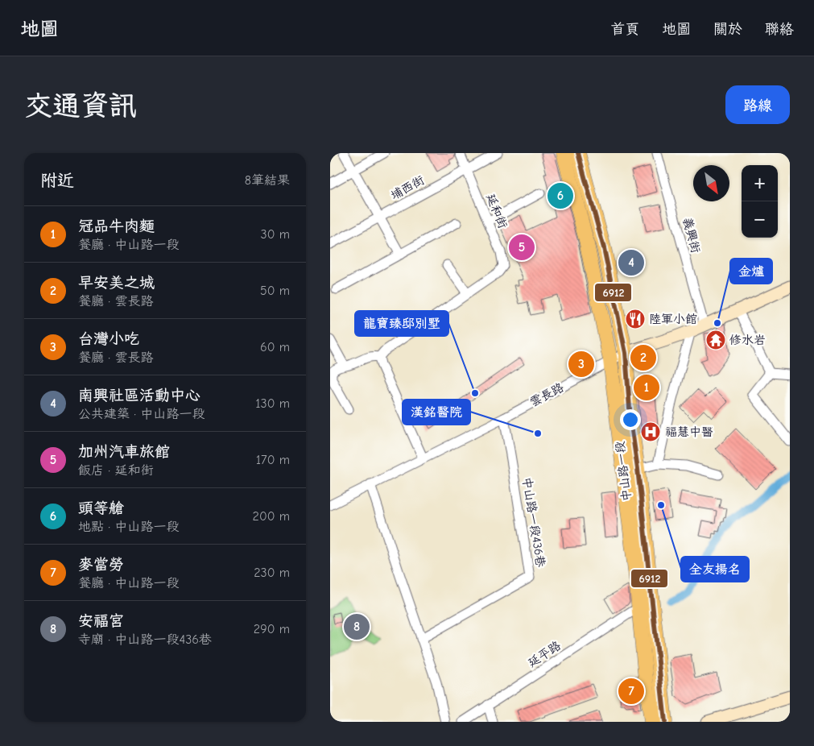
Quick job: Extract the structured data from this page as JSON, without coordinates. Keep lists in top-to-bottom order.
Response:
{
  "streets": {
    "main road": ["中山路一段"],
    "street": [
      "埔西街",
      "延和街",
      "義興街",
      "雲長路",
      "中山路一段436巷",
      "延平路"
    ]
  },
  "crossings": [
    ["埔西街", "延和街"],
    ["義興街", "雲長路"],
    ["雲長路", "中山路一段"],
    ["雲長路", "中山路一段436巷"],
    ["中山路一段", "延平路"]
  ],
  "places": {
    "restaurant": ["陸軍小館"],
    "other": [
      "金爐",
      "龍寶臻邸別墅",
      "漢銘醫院",
      "全友揚名"
    ],
    "temple": ["修水岩"],
    "hospital": ["福慧中醫"]
  },
  "lines": ["transit line 6912"],
  "north": "bottom right",
  "page": {
    "header": "地圖",
    "nav": [
      "首頁",
      "地圖",
      "關於",
      "聯絡"
    ],
    "buttons": "路線",
    "title": "交通資訊",
    "heading": ["附近", "8筆結果"],
    "map_buttons": ["+", "−"],
    "pins": [
      "6",
      "5",
      "4",
      "2",
      "3",
      "1",
      "8",
      "7"
    ],
    "list": [
      {
        "mark": "1",
        "name": "冠品牛肉麵",
        "note": "餐廳 · 中山路一段",
        "value": "30 m"
      },
      {
        "mark": "2",
        "name": "早安美之城",
        "note": "餐廳 · 雲長路",
        "value": "50 m"
      },
      {
        "mark": "3",
        "name": "台灣小吃",
        "note": "餐廳 · 雲長路",
        "value": "60 m"
      },
      {
        "mark": "4",
        "name": "南興社區活動中心",
        "note": "公共建築 · 中山路一段",
        "value": "130 m"
      },
      {
        "mark": "5",
        "name": "加州汽車旅館",
        "note": "飯店 · 延和街",
        "value": "170 m"
      },
      {
        "mark": "6",
        "name": "頭等艙",
        "note": "地點 · 中山路一段",
        "value": "200 m"
      },
      {
        "mark": "7",
        "name": "麥當勞",
        "note": "餐廳 · 中山路一段",
        "value": "230 m"
      },
      {
        "mark": "8",
        "name": "安福宮",
        "note": "寺廟 · 中山路一段436巷",
        "value": "290 m"
      }
    ]
  }
}
